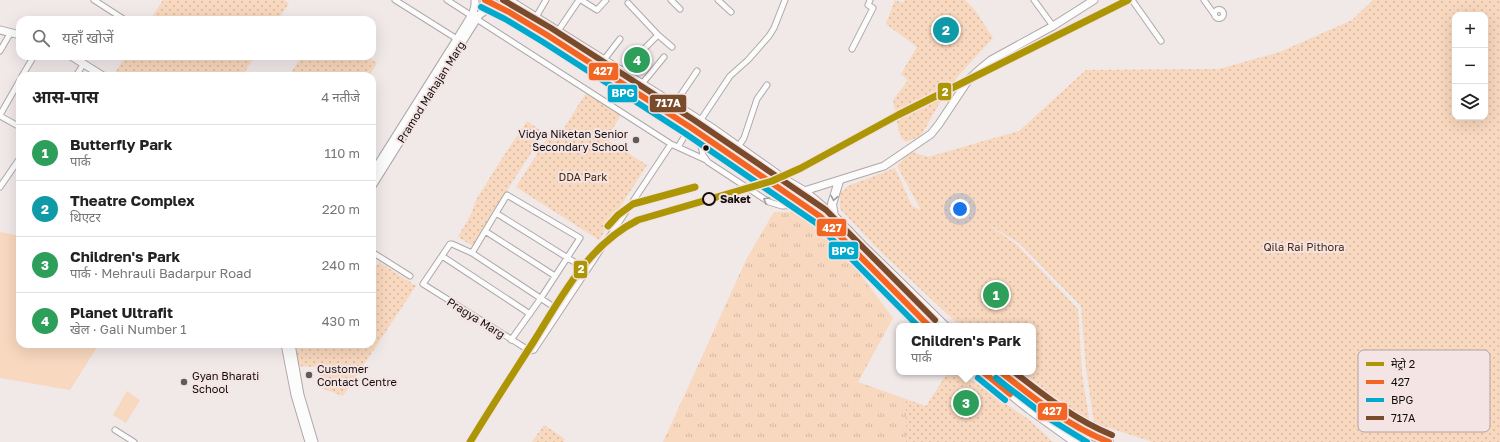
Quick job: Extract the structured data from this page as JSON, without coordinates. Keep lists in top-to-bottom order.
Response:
{
  "streets": {
    "street": ["Pramod Mahajan Marg", "Pragya Marg"]
  },
  "parks": ["DDA Park", "Qila Rai Pithora"],
  "places": [
    "Vidya Niketan Senior Secondary School",
    "Saket",
    "Customer Contact Centre",
    "Gyan Bharati School"
  ],
  "lines": [
    "metro line 2",
    "transit line 427",
    "transit line 717A",
    "transit line BPG"
  ],
  "legend": [
    "मेट्रो 2",
    "427",
    "BPG",
    "717A"
  ],
  "page": {
    "map_buttons": ["+", "−"],
    "pins": [
      "2",
      "4",
      "1",
      "3"
    ],
    "search": "यहाँ खोजें",
    "heading": ["आस-पास", "4 नतीजे"],
    "list": [
      {
        "mark": "1",
        "name": "Butterfly Park",
        "note": "पार्क",
        "value": "110 m"
      },
      {
        "mark": "2",
        "name": "Theatre Complex",
        "note": "थिएटर",
        "value": "220 m"
      },
      {
        "mark": "3",
        "name": "Children's Park",
        "note": "पार्क · Mehrauli Badarpur Road",
        "value": "240 m"
      },
      {
        "mark": "4",
        "name": "Planet Ultrafit",
        "note": "खेल · Gali Number 1",
        "value": "430 m"
      }
    ],
    "popup": ["Children's Park", "पार्क"]
  }
}
